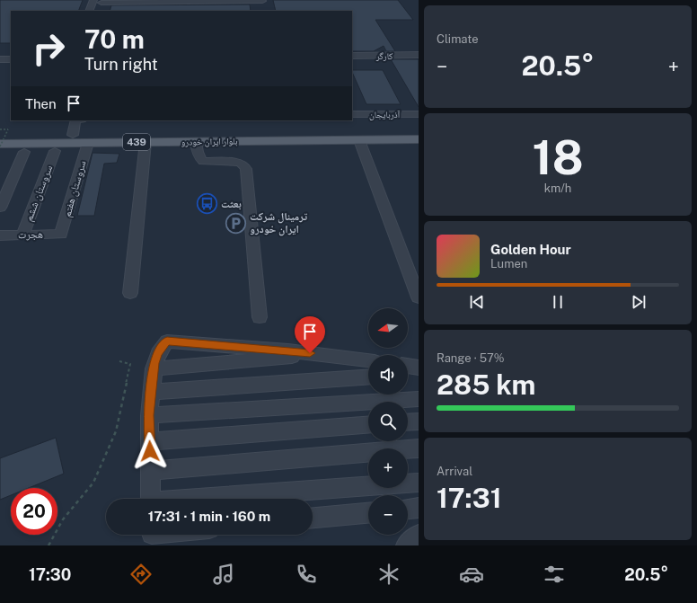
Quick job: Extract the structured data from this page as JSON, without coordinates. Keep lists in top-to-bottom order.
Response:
{
  "streets": {
    "main road": ["بلوار ایران خودرو", "439"],
    "street": [
      "کارگر",
      "آذربایجان",
      "سروستان هفتم",
      "سروستان ششم",
      "هجرت"
    ]
  },
  "crossings": [
    ["بلوار ایران خودرو", "سروستان هفتم"],
    ["سروستان هفتم", "هجرت"],
    ["سروستان ششم", "هجرت"]
  ],
  "places": {
    "bus stop": ["بعثت"],
    "parking": ["ترمینال شرکت ایران خودرو"]
  },
  "north": "left",
  "page": {
    "tile": [
      "Climate",
      ["18", "km/h"],
      ["Range · 57%", "285 km"],
      ["Arrival", "17:31"]
    ],
    "turn": ["70 m", "Turn right"],
    "heat": ["−", "20.5°", "+"],
    "then": "Then",
    "song": ["Golden Hour", "Lumen"],
    "map_buttons": ["+", "−"],
    "limit": "20",
    "trip": "17:31 · 1 min · 160 m",
    "tabs": ["17:30", "20.5°"]
  }
}
